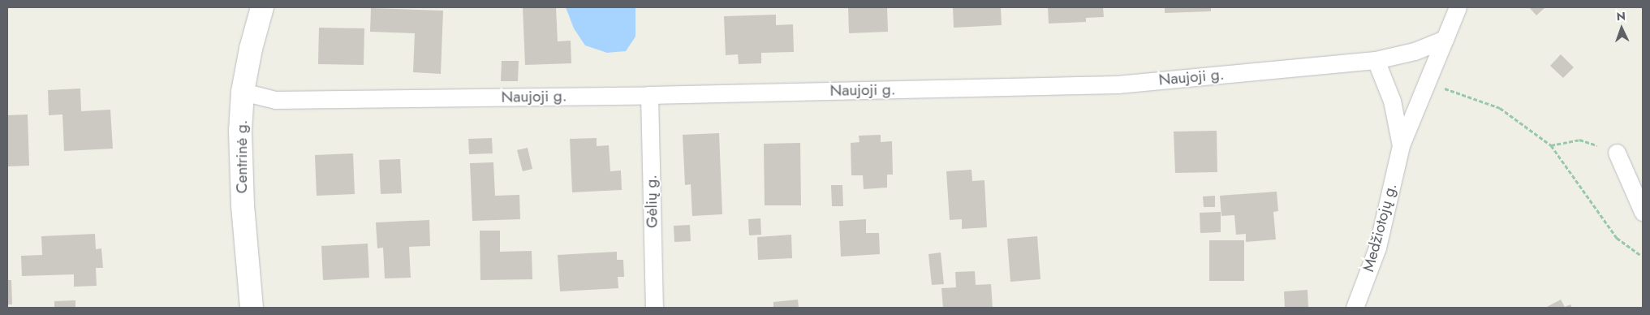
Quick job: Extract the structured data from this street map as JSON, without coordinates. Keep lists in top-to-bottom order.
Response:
{
  "streets": {
    "main road": ["Centrinė g."],
    "street": ["Naujoji g.", "Gėlių g.", "Medžiotojų g."]
  },
  "crossings": [
    ["Naujoji g.", "Centrinė g."],
    ["Naujoji g.", "Gėlių g."],
    ["Naujoji g.", "Medžiotojų g."]
  ],
  "north": "top"
}
